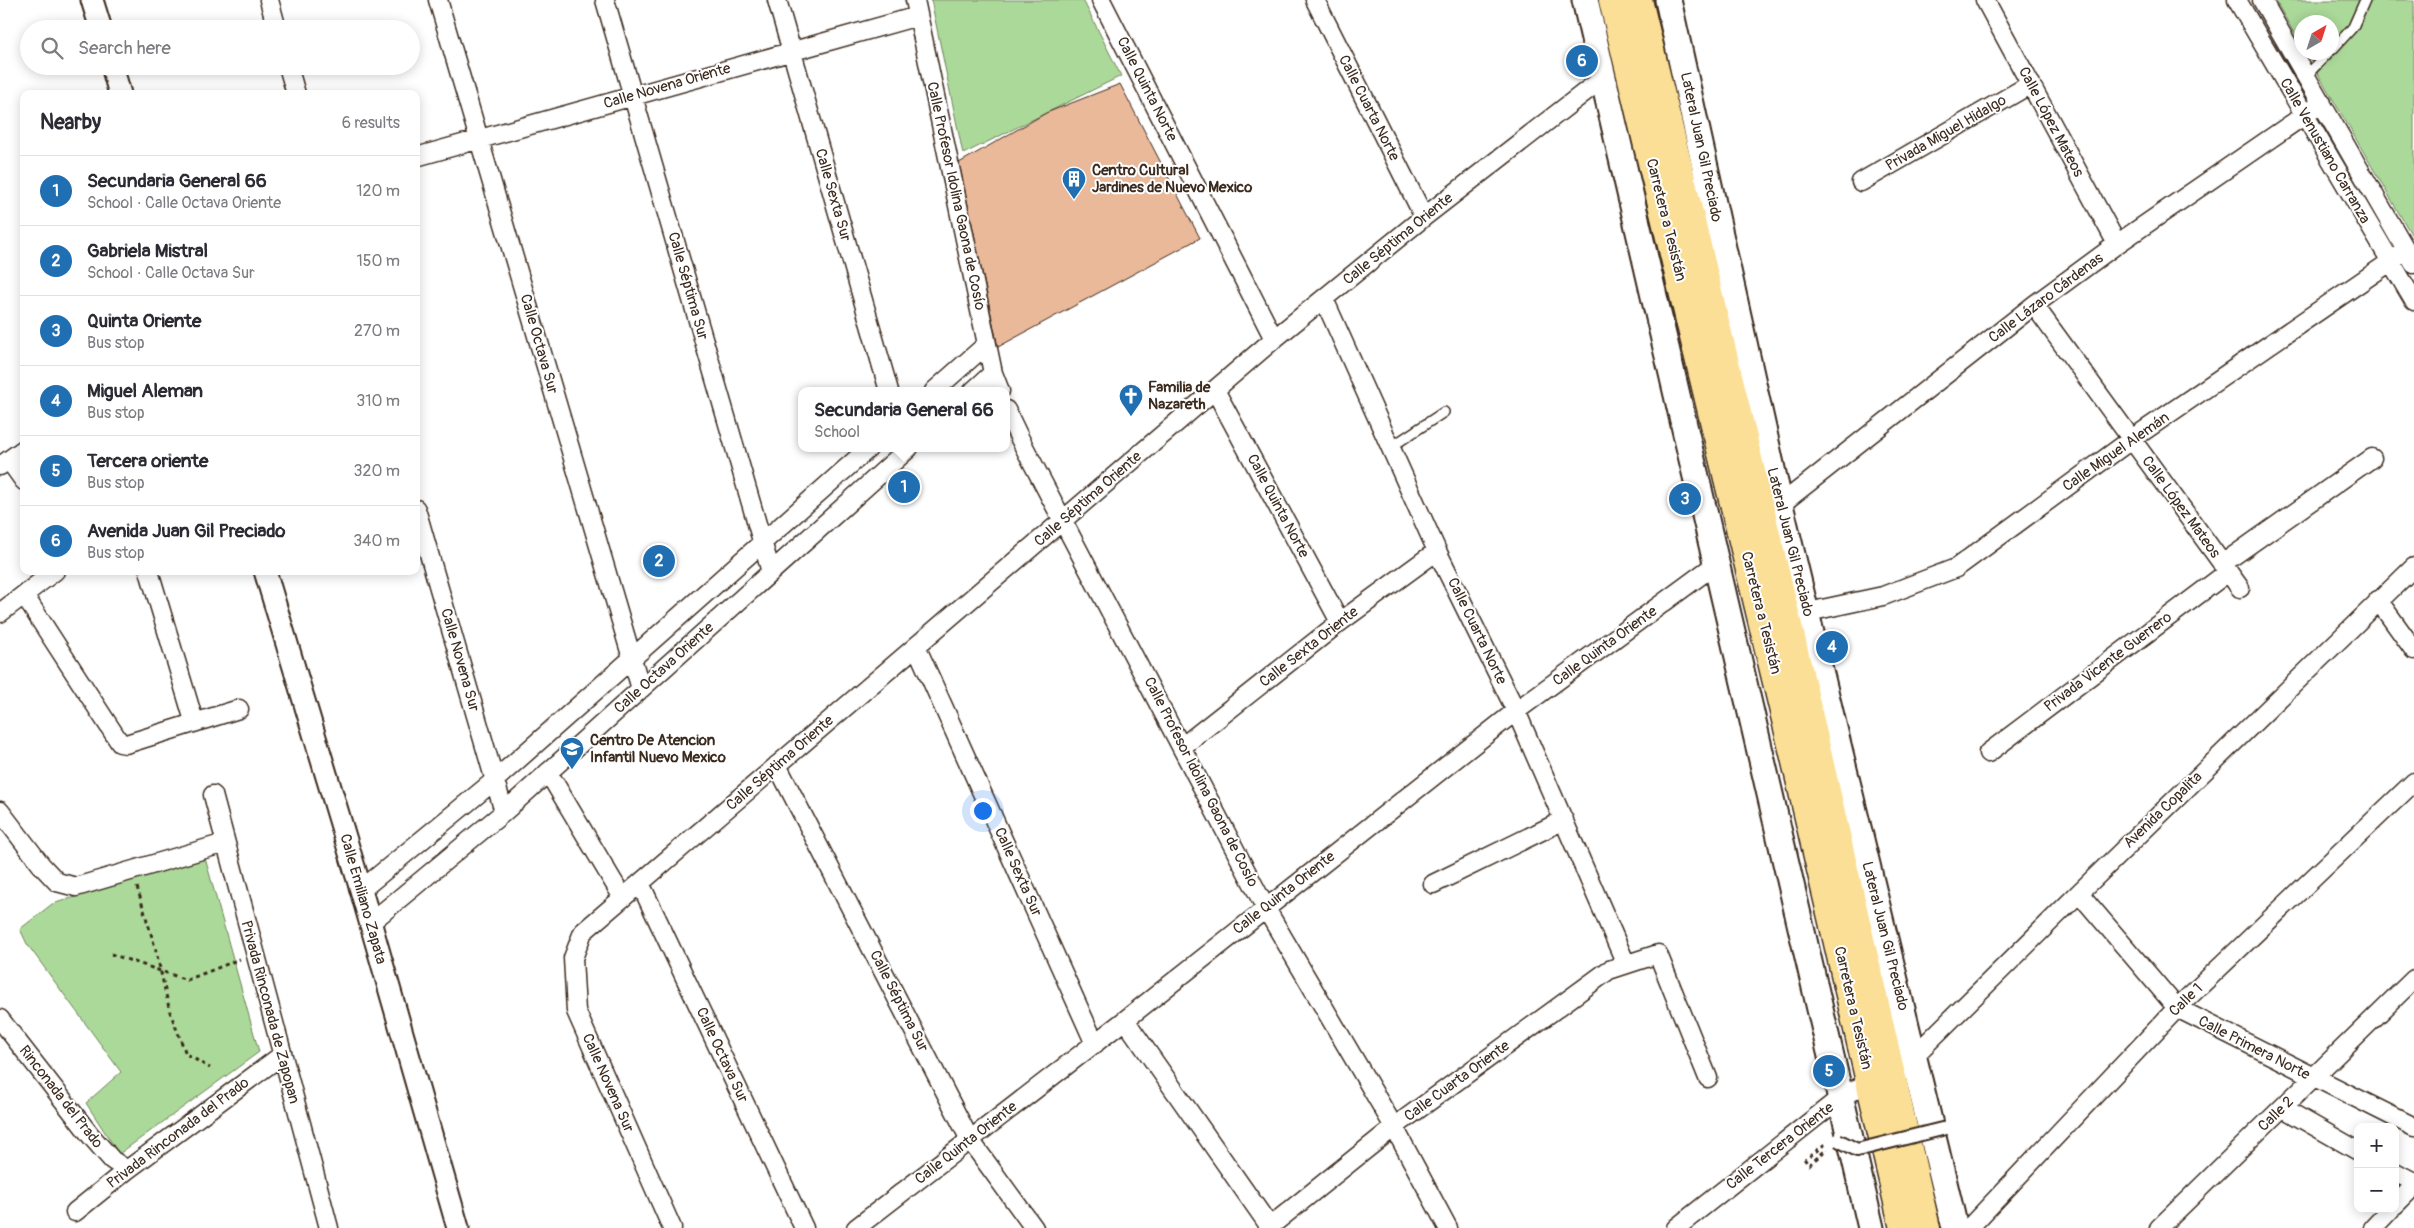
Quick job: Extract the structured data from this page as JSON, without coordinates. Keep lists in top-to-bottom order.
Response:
{
  "streets": {
    "main road": ["Lateral Juan Gil Preciado", "Carretera a Tesistán"],
    "street": [
      "Calle Novena Oriente",
      "Calle Quinta Norte",
      "Calle Cuarta Norte",
      "Calle López Mateos",
      "Privada Miguel Hidalgo",
      "Calle Venustiano Carranza",
      "Calle Sexta Sur",
      "Calle Profesor Idolina Gaona de Cosío",
      "Calle Séptima Oriente",
      "Calle Séptima Sur",
      "Calle Lázaro Cárdenas",
      "Calle Octava Sur",
      "Calle Miguel Alemán",
      "Calle Quinta Oriente",
      "Calle Sexta Oriente",
      "Calle Novena Sur",
      "Privada Vicente Guerrero",
      "Calle Octava Oriente",
      "Avenida Copalita",
      "Calle Emiliano Zapata",
      "Calle 1",
      "Privada Rinconada de Zapopan",
      "Calle Primera Norte",
      "Calle Cuarta Oriente",
      "Rinconada del Prado",
      "Calle 2",
      "Privada Rinconada del Prado",
      "Calle Tercera Oriente"
    ]
  },
  "crossings": [
    ["Calle Novena Oriente", "Calle Sexta Sur"],
    ["Calle Novena Oriente", "Calle Profesor Idolina Gaona de Cosío"],
    ["Calle Novena Oriente", "Calle Séptima Sur"],
    ["Calle Novena Oriente", "Calle Octava Sur"],
    ["Calle Quinta Norte", "Calle Séptima Oriente"],
    ["Calle Quinta Norte", "Calle Sexta Oriente"],
    ["Calle Cuarta Norte", "Calle Séptima Oriente"],
    ["Calle Cuarta Norte", "Calle Quinta Oriente"],
    ["Calle Cuarta Norte", "Calle Sexta Oriente"],
    ["Calle Cuarta Norte", "Calle Cuarta Oriente"],
    ["Calle López Mateos", "Privada Miguel Hidalgo"],
    ["Calle López Mateos", "Calle Lázaro Cárdenas"],
    ["Calle López Mateos", "Calle Miguel Alemán"],
    ["Calle López Mateos", "Privada Vicente Guerrero"],
    ["Lateral Juan Gil Preciado", "Calle Lázaro Cárdenas"],
    ["Lateral Juan Gil Preciado", "Calle Miguel Alemán"],
    ["Lateral Juan Gil Preciado", "Avenida Copalita"],
    ["Lateral Juan Gil Preciado", "Calle Tercera Oriente"],
    ["Calle Venustiano Carranza", "Calle Lázaro Cárdenas"],
    ["Calle Venustiano Carranza", "Calle Miguel Alemán"],
    ["Calle Sexta Sur", "Calle Séptima Oriente"],
    ["Calle Sexta Sur", "Calle Quinta Oriente"],
    ["Calle Profesor Idolina Gaona de Cosío", "Calle Séptima Oriente"],
    ["Calle Profesor Idolina Gaona de Cosío", "Calle Quinta Oriente"],
    ["Calle Profesor Idolina Gaona de Cosío", "Calle Sexta Oriente"],
    ["Calle Profesor Idolina Gaona de Cosío", "Calle Cuarta Oriente"],
    ["Carretera a Tesistán", "Calle Tercera Oriente"],
    ["Calle Séptima Oriente", "Calle Séptima Sur"],
    ["Calle Séptima Oriente", "Calle Octava Sur"],
    ["Calle Séptima Oriente", "Calle Novena Sur"],
    ["Calle Séptima Sur", "Calle Quinta Oriente"],
    ["Calle Séptima Sur", "Calle Octava Oriente"],
    ["Calle Octava Sur", "Calle Octava Oriente"],
    ["Calle Novena Sur", "Calle Octava Oriente"],
    ["Calle Octava Oriente", "Calle Emiliano Zapata"],
    ["Avenida Copalita", "Calle Primera Norte"],
    ["Avenida Copalita", "Calle Tercera Oriente"],
    ["Calle 1", "Calle Primera Norte"],
    ["Privada Rinconada de Zapopan", "Privada Rinconada del Prado"],
    ["Calle Primera Norte", "Calle 2"],
    ["Rinconada del Prado", "Privada Rinconada del Prado"]
  ],
  "places": {
    "building": ["Centro Cultural Jardines de Nuevo Mexico"],
    "church": ["Familia de Nazareth"],
    "school or university": ["Centro De Atencion Infantil Nuevo Mexico"]
  },
  "north": "top right",
  "page": {
    "search": "Search here",
    "pins": [
      "6",
      "1",
      "3",
      "2",
      "4",
      "5"
    ],
    "heading": ["Nearby", "6 results"],
    "list": [
      {
        "mark": "1",
        "name": "Secundaria General 66",
        "note": "School · Calle Octava Oriente",
        "value": "120 m"
      },
      {
        "mark": "2",
        "name": "Gabriela Mistral",
        "note": "School · Calle Octava Sur",
        "value": "150 m"
      },
      {
        "mark": "3",
        "name": "Quinta Oriente",
        "note": "Bus stop",
        "value": "270 m"
      },
      {
        "mark": "4",
        "name": "Miguel Aleman",
        "note": "Bus stop",
        "value": "310 m"
      },
      {
        "mark": "5",
        "name": "Tercera oriente",
        "note": "Bus stop",
        "value": "320 m"
      },
      {
        "mark": "6",
        "name": "Avenida Juan Gil Preciado",
        "note": "Bus stop",
        "value": "340 m"
      }
    ],
    "popup": ["Secundaria General 66", "School"],
    "map_buttons": ["+", "−"]
  }
}
